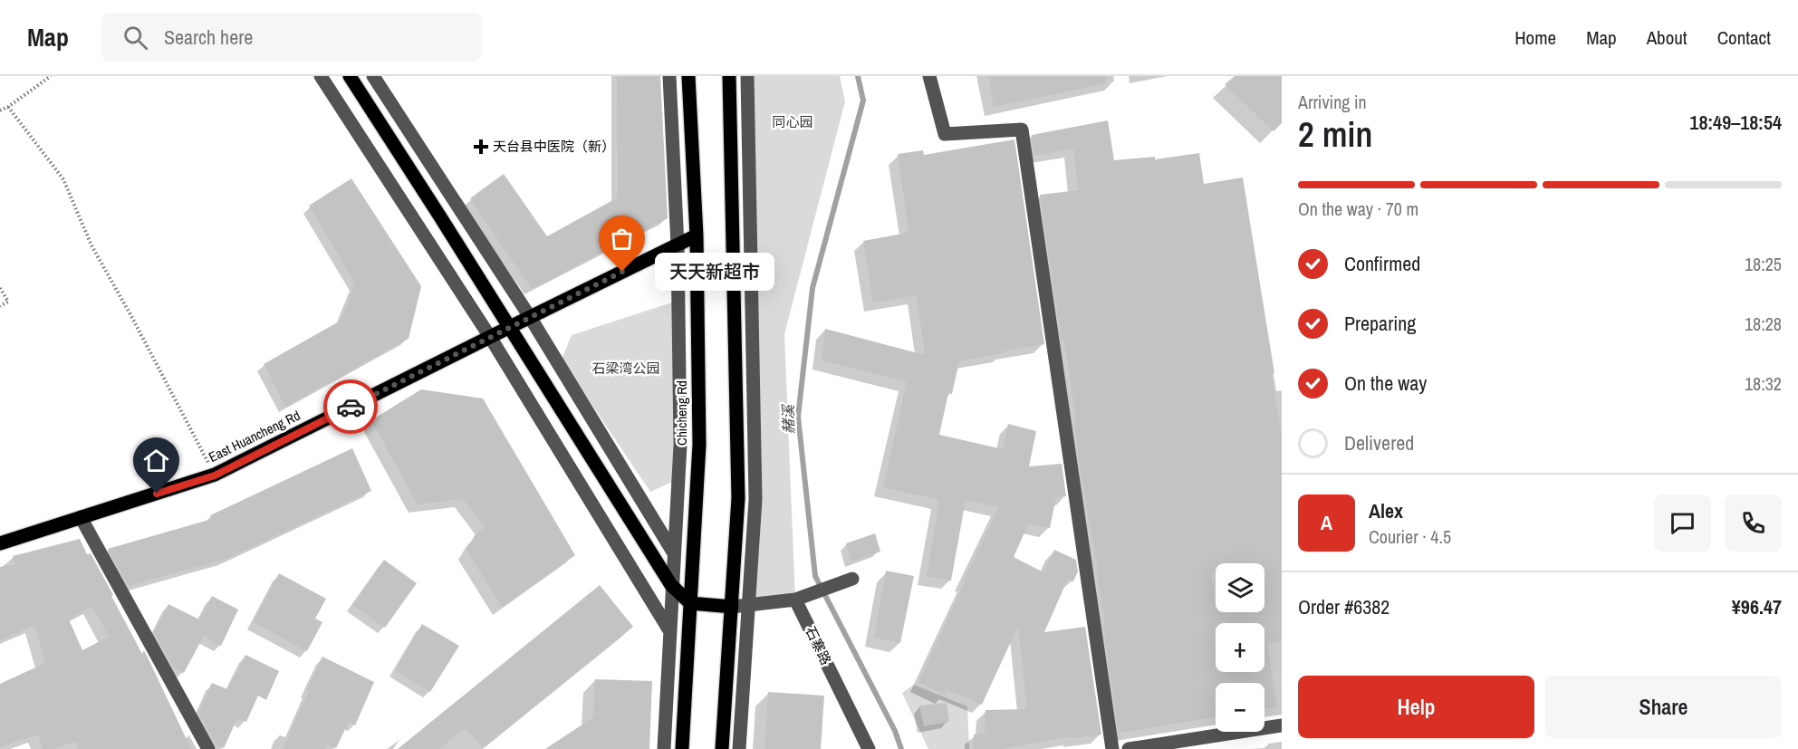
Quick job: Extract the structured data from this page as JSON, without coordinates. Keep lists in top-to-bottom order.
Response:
{
  "streets": {
    "main road": ["Chicheng Rd", "East Huancheng Rd"],
    "street": ["石寨路"]
  },
  "crossings": [
    ["Chicheng Rd", "East Huancheng Rd"]
  ],
  "water": ["赭溪"],
  "parks": ["同心园", "石梁湾公园"],
  "places": {
    "health": ["天台县中医院（新）"],
    "other": ["天天新超市"]
  },
  "page": {
    "header": "Map",
    "search": "Search here",
    "nav": [
      "Home",
      "Map",
      "About",
      "Contact"
    ],
    "heading": ["2 min", "Arriving in", "18:49–18:54"],
    "panel": [
      "Alex",
      "Courier · 4.5",
      "Order #6382",
      "¥96.47"
    ],
    "bar": "On the way · 70 m",
    "list": [
      ["Confirmed", "18:25"],
      ["Preparing", "18:28"],
      ["On the way", "18:32"],
      "Delivered"
    ],
    "bubble": "天天新超市",
    "round": "A",
    "map_buttons": ["+", "−"],
    "buttons": ["Help", "Share"]
  }
}
